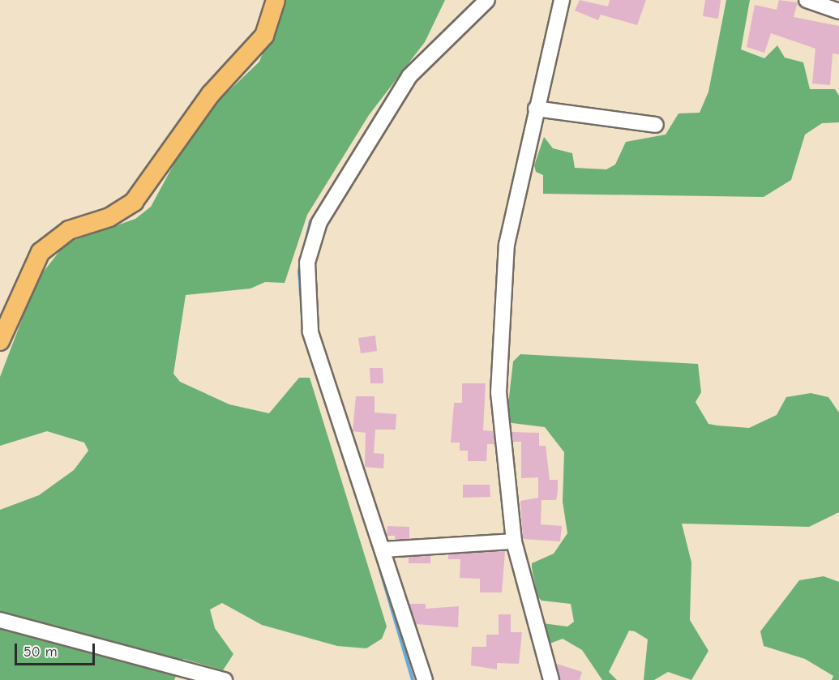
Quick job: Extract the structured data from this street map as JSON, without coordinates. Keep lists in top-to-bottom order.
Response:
{
  "scale_bar": "50 m"
}
